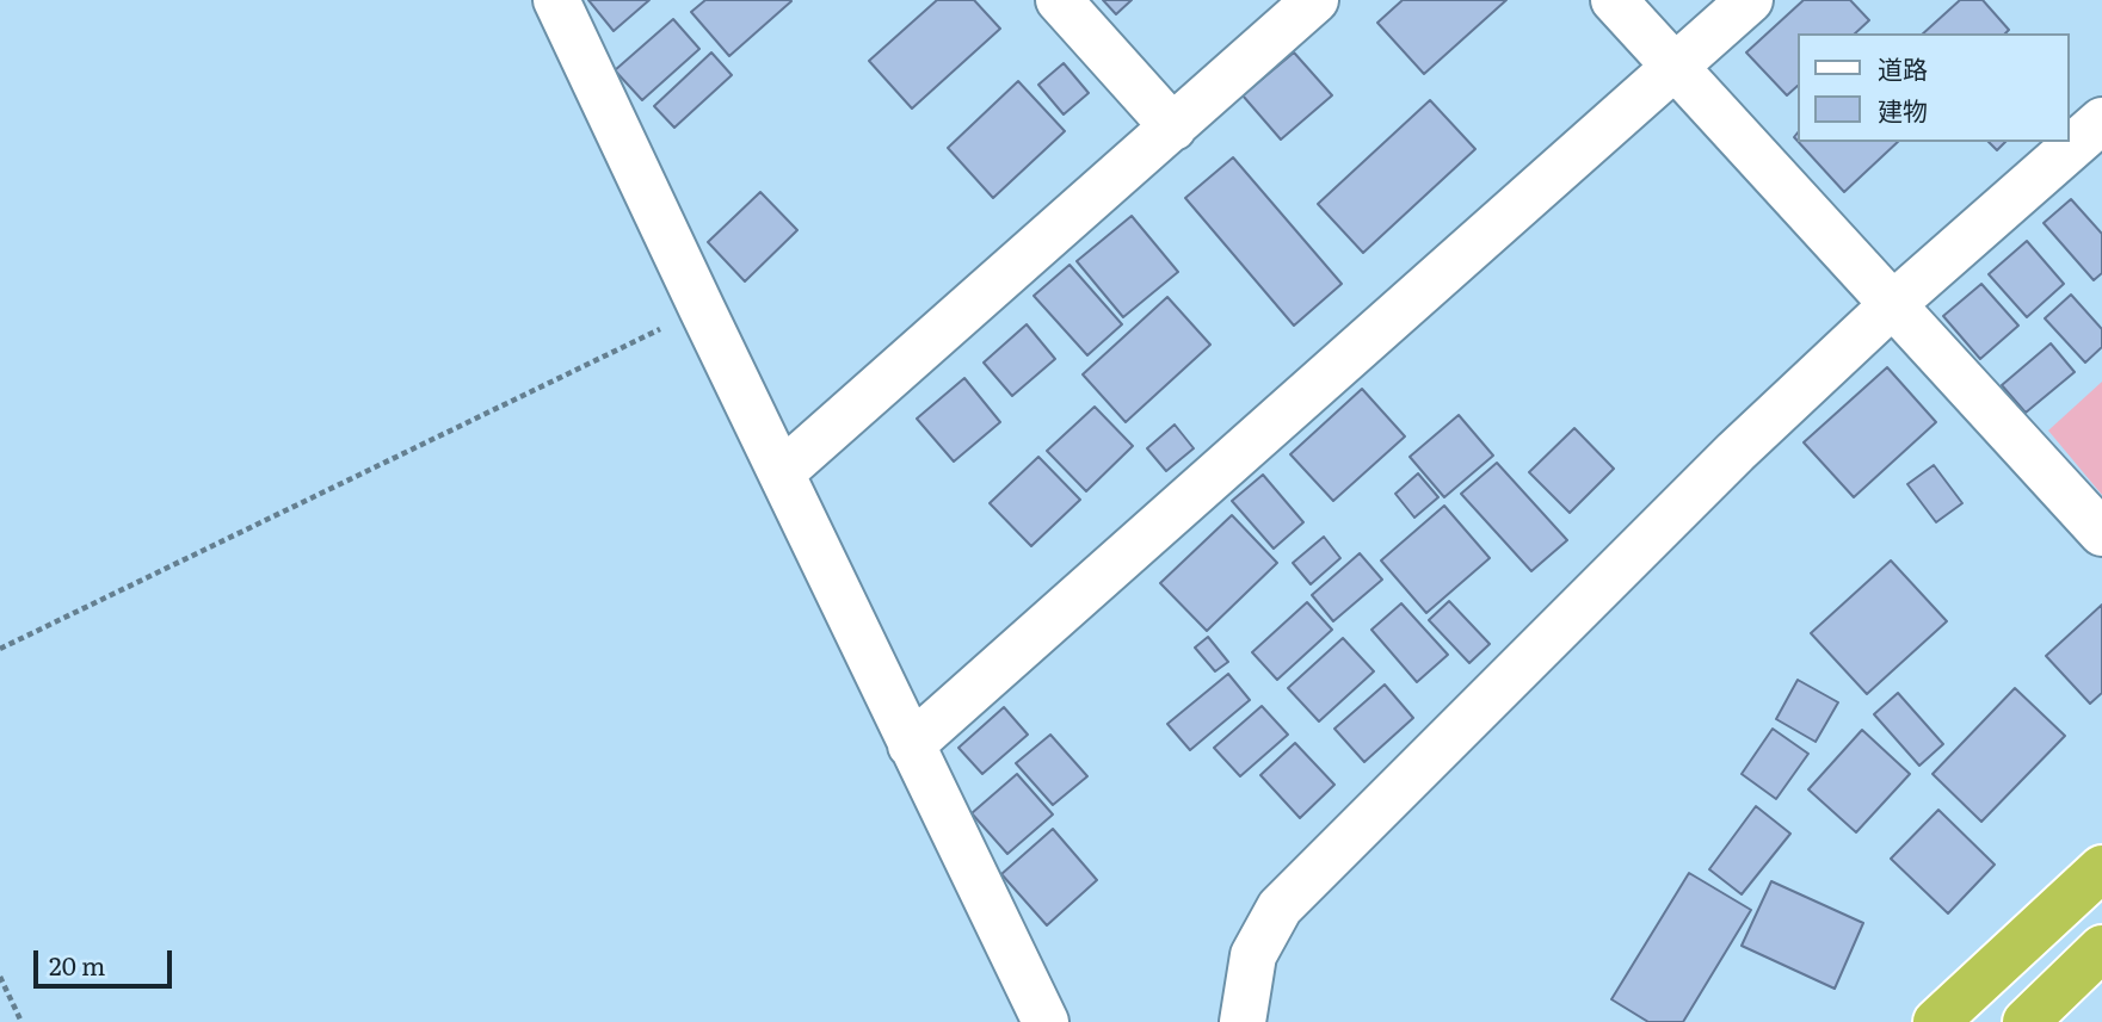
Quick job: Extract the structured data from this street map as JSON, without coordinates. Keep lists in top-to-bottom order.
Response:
{
  "legend": ["道路", "建物"],
  "scale_bar": "20 m"
}
